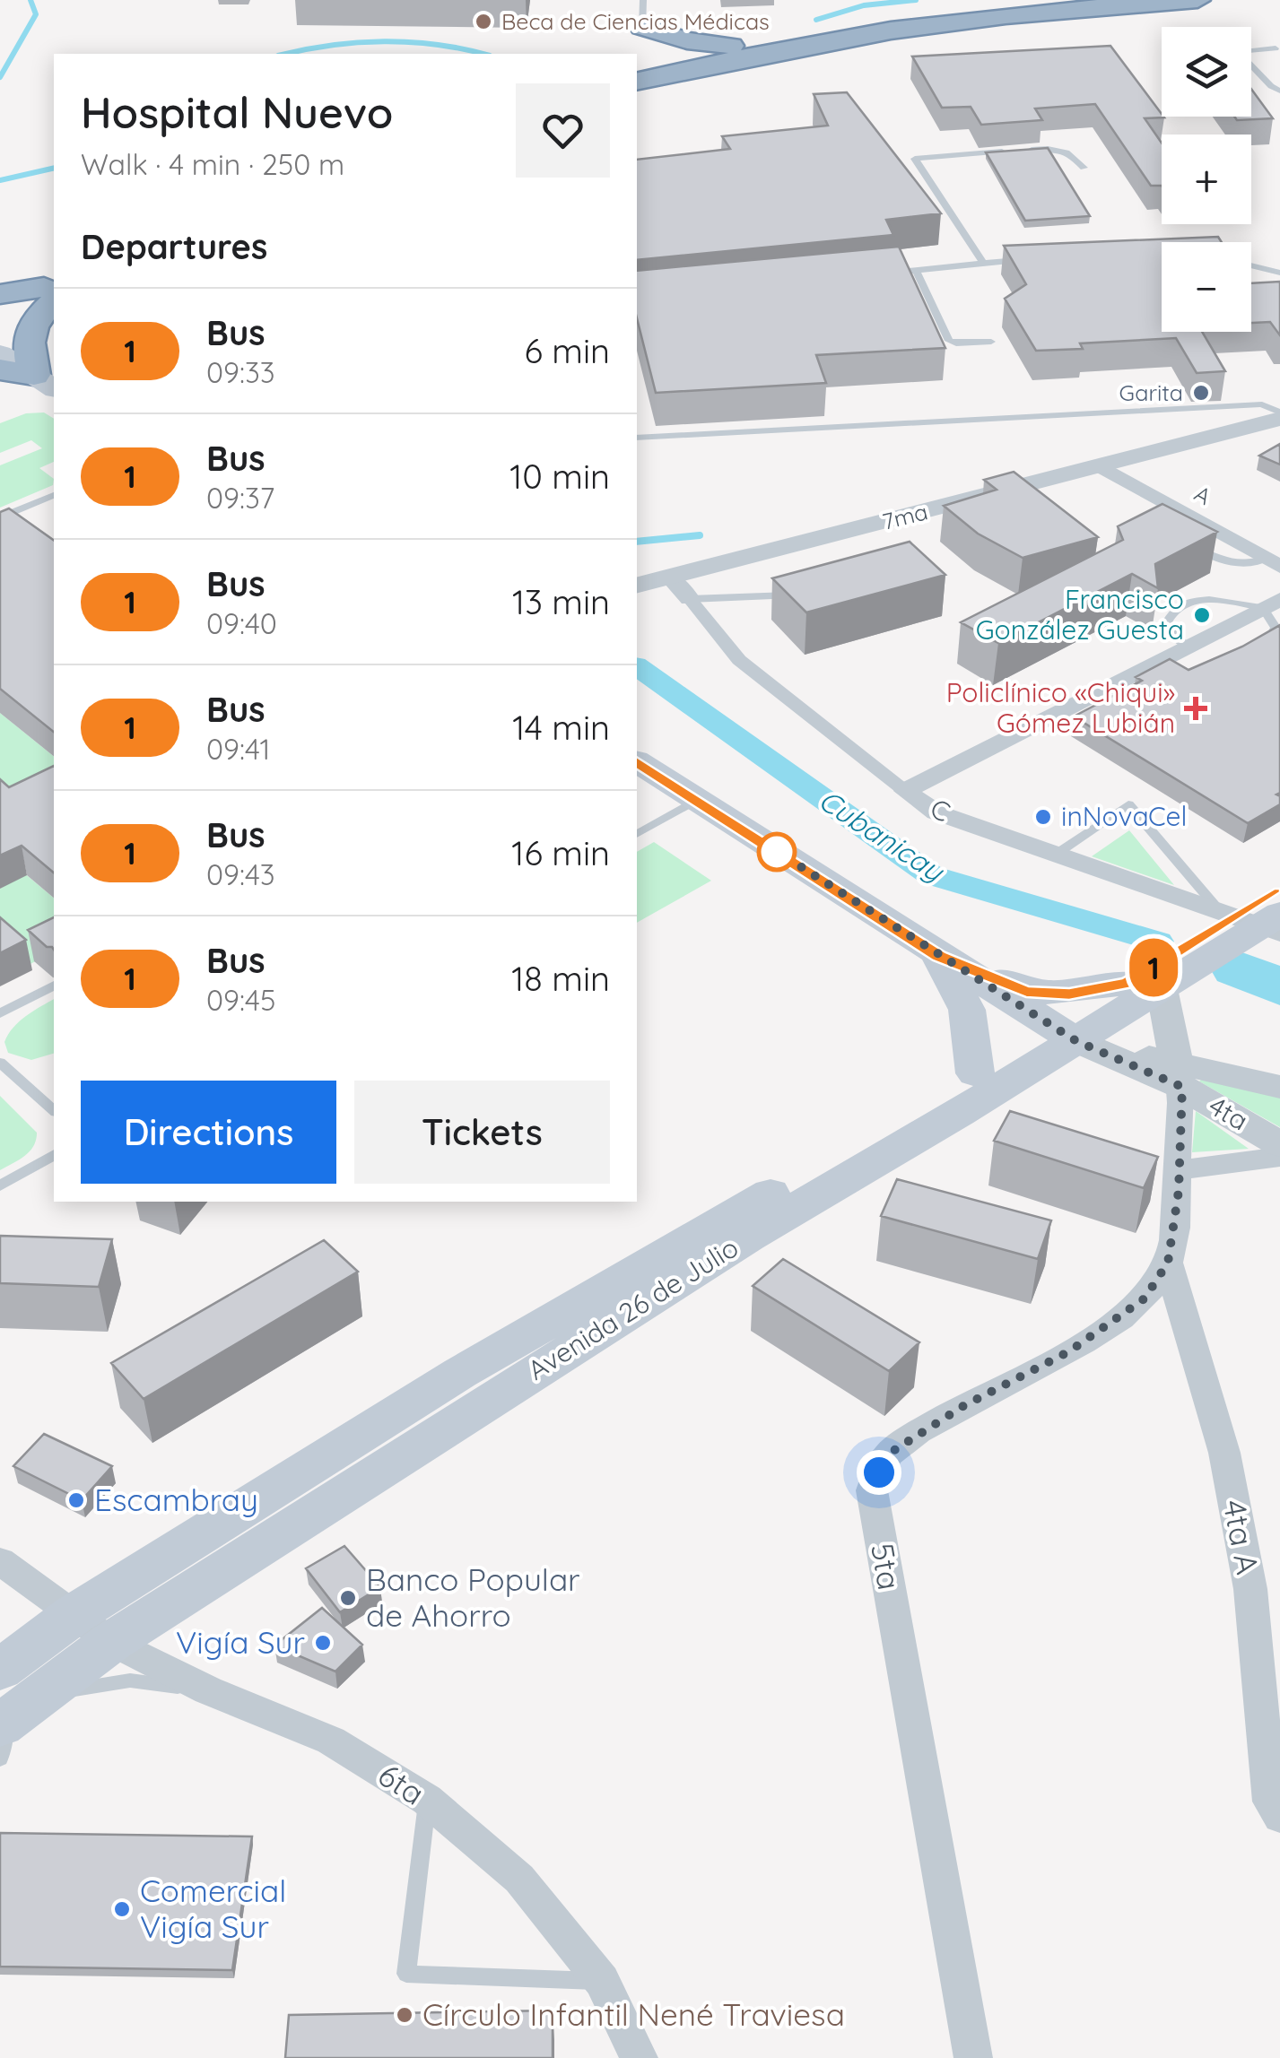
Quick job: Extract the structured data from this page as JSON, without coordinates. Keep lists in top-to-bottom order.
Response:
{
  "streets": {
    "main road": ["Avenida 26 de Julio"],
    "street": [
      "A",
      "7ma",
      "C",
      "4ta",
      "4ta A",
      "5ta",
      "6ta"
    ]
  },
  "crossings": [
    ["A", "7ma"],
    ["7ma", "C"],
    ["C", "Avenida 26 de Julio"],
    ["4ta", "Avenida 26 de Julio"],
    ["4ta", "5ta"],
    ["Avenida 26 de Julio", "6ta"],
    ["4ta A", "5ta"]
  ],
  "water": ["Cubanicay"],
  "places": {
    "other": [
      "Beca de Ciencias Médicas",
      "Garita",
      "Francisco González Guesta",
      "inNovaCel",
      "Escambray",
      "Banco Popular de Ahorro",
      "Vigía Sur",
      "Comercial Vigía Sur",
      "Círculo Infantil Nené Traviesa"
    ],
    "health": ["Policlínico «Chiqui» Gómez Lubián"]
  },
  "lines": ["bus line 1"],
  "page": {
    "on_map": "1",
    "map_buttons": ["+", "−"],
    "heading": [
      ["Hospital Nuevo", "Walk · 4 min · 250 m"],
      "Departures"
    ],
    "list": [
      {
        "mark": "1",
        "name": "Bus",
        "note": "09:33",
        "value": "6 min"
      },
      {
        "mark": "1",
        "name": "Bus",
        "note": "09:37",
        "value": "10 min"
      },
      {
        "mark": "1",
        "name": "Bus",
        "note": "09:40",
        "value": "13 min"
      },
      {
        "mark": "1",
        "name": "Bus",
        "note": "09:41",
        "value": "14 min"
      },
      {
        "mark": "1",
        "name": "Bus",
        "note": "09:43",
        "value": "16 min"
      },
      {
        "mark": "1",
        "name": "Bus",
        "note": "09:45",
        "value": "18 min"
      }
    ],
    "buttons": ["Directions", "Tickets"]
  }
}
